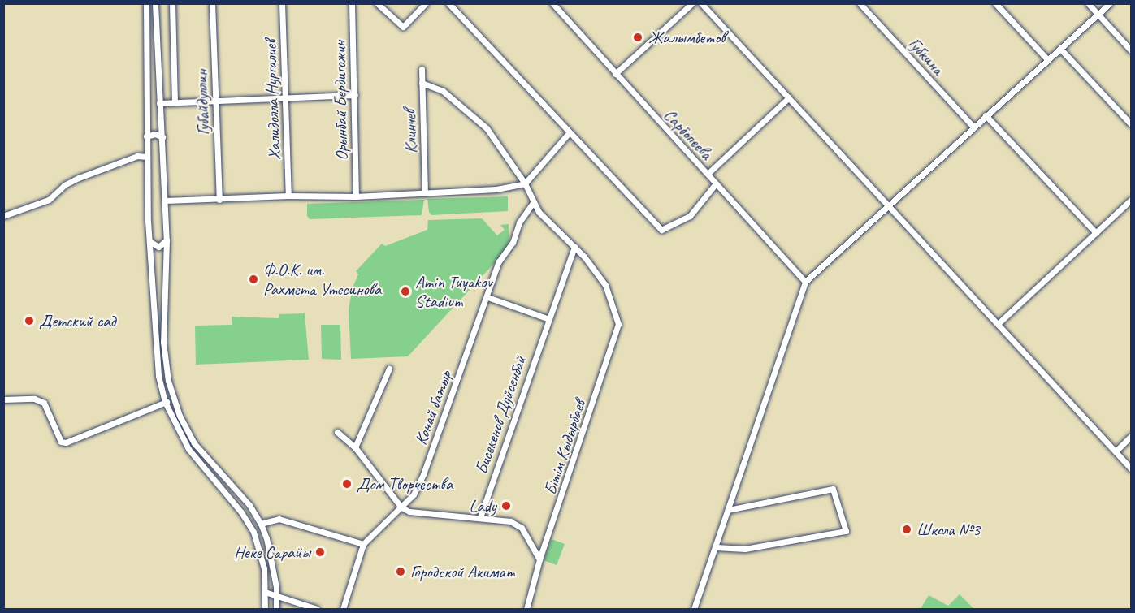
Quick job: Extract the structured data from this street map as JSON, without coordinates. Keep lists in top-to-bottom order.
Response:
{
  "streets": {
    "street": [
      "Губкина",
      "Халидолла Нургалиев",
      "Орынбай Бердигожин",
      "Губайдуллин",
      "Клинчев",
      "Сарбопеева",
      "Конай батыр",
      "Бисекенов Дуйсенбай",
      "Бiтiм Кыдырбаев"
    ]
  },
  "crossings": [
    ["Конай батыр", "Бiтiм Кыдырбаев"],
    ["Бисекенов Дуйсенбай", "Бiтiм Кыдырбаев"]
  ],
  "places": [
    "Жалымбетов",
    "Ф.О.К. им. Рахмета Утесинова",
    "Amin Tuyakov Stadium",
    "Детский сад",
    "Дом Творчества",
    "Lady",
    "Школа №3",
    "Неке Сарайы",
    "Городской Акимат"
  ]
}
